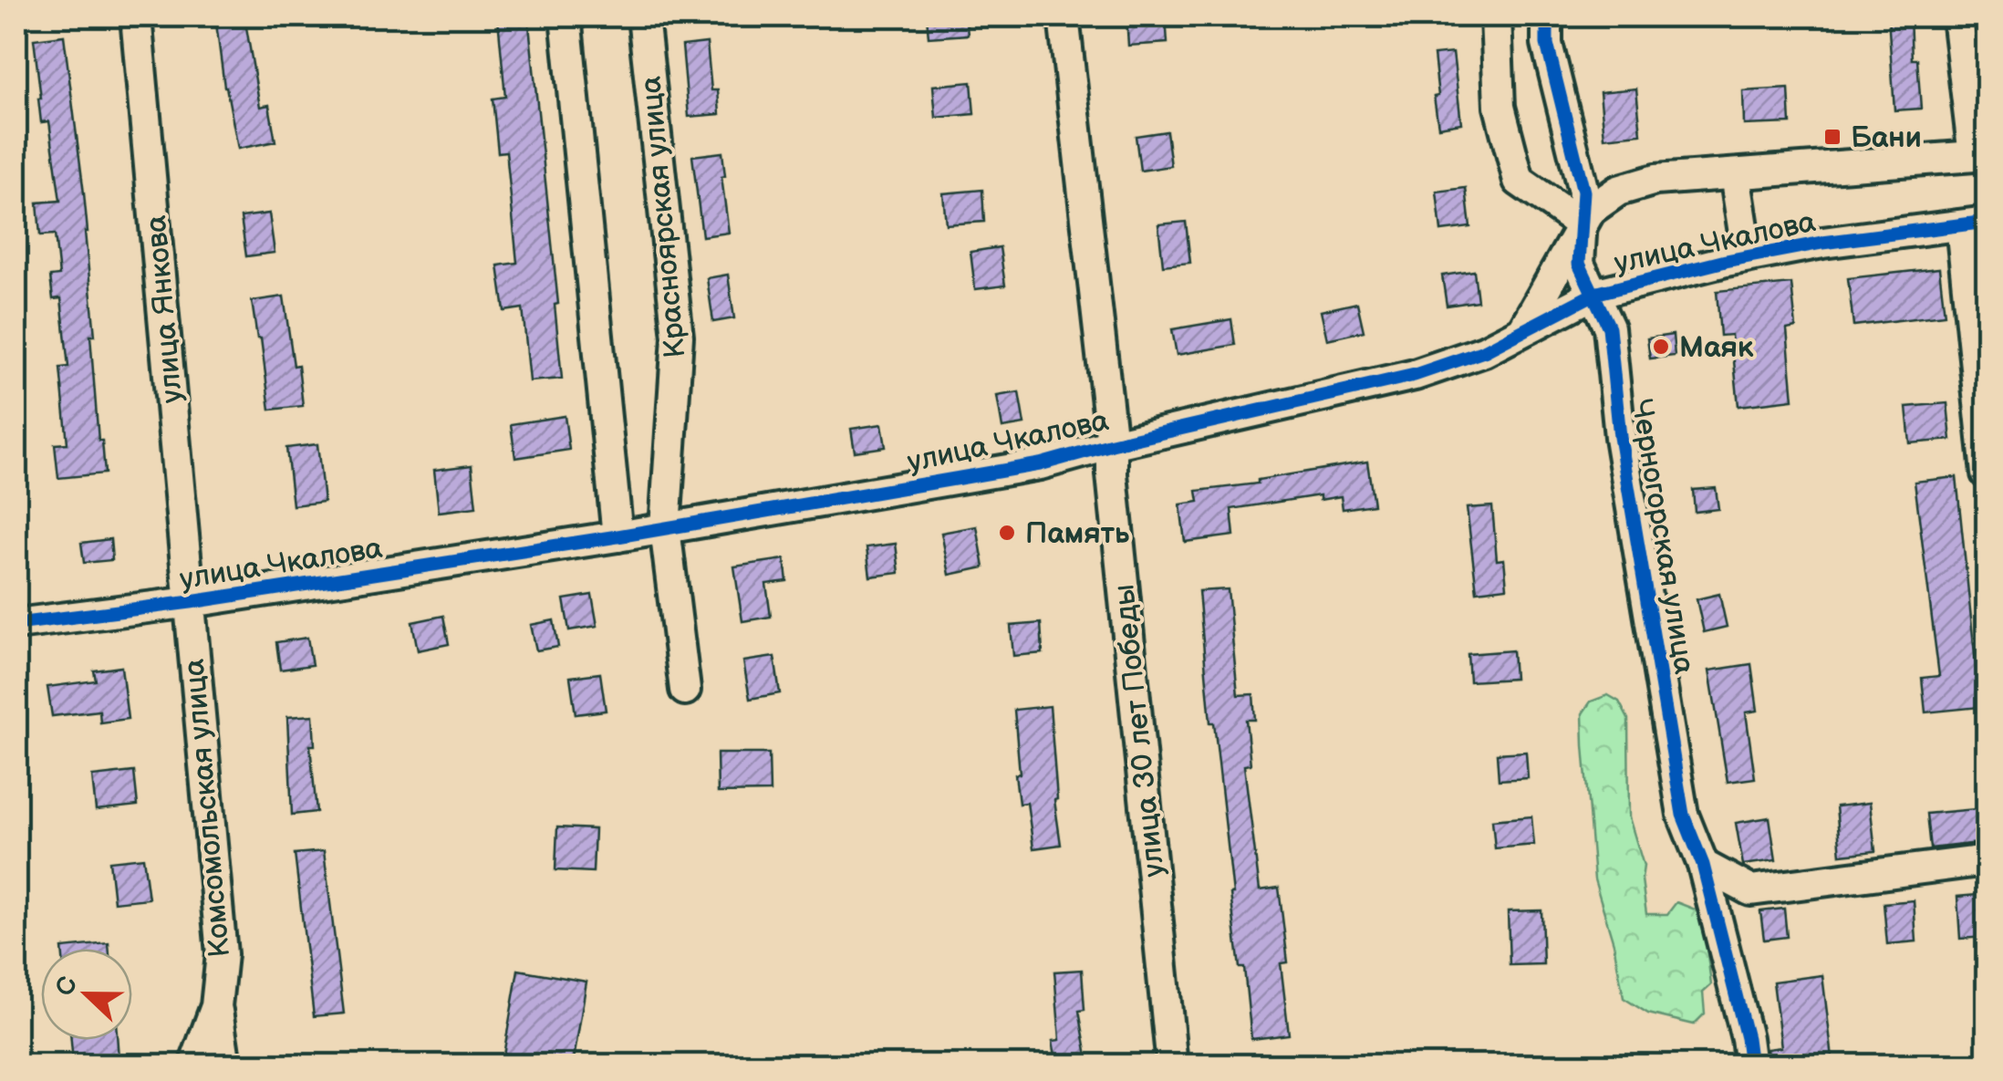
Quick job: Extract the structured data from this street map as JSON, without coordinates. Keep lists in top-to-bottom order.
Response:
{
  "streets": {
    "street": [
      "Красноярская улица",
      "улица Чкалова",
      "улица Янкова",
      "Черногорская улица",
      "улица 30 лет Победы",
      "Комсомольская улица"
    ]
  },
  "crossings": [
    ["Красноярская улица", "улица Чкалова"],
    ["улица Чкалова", "улица Янкова"],
    ["улица Чкалова", "Черногорская улица"],
    ["улица Чкалова", "улица 30 лет Победы"],
    ["улица Чкалова", "Комсомольская улица"],
    ["улица Янкова", "Комсомольская улица"]
  ],
  "places": {
    "transit": ["Бани"],
    "other": ["Маяк", "Память"]
  },
  "north": "left"
}
